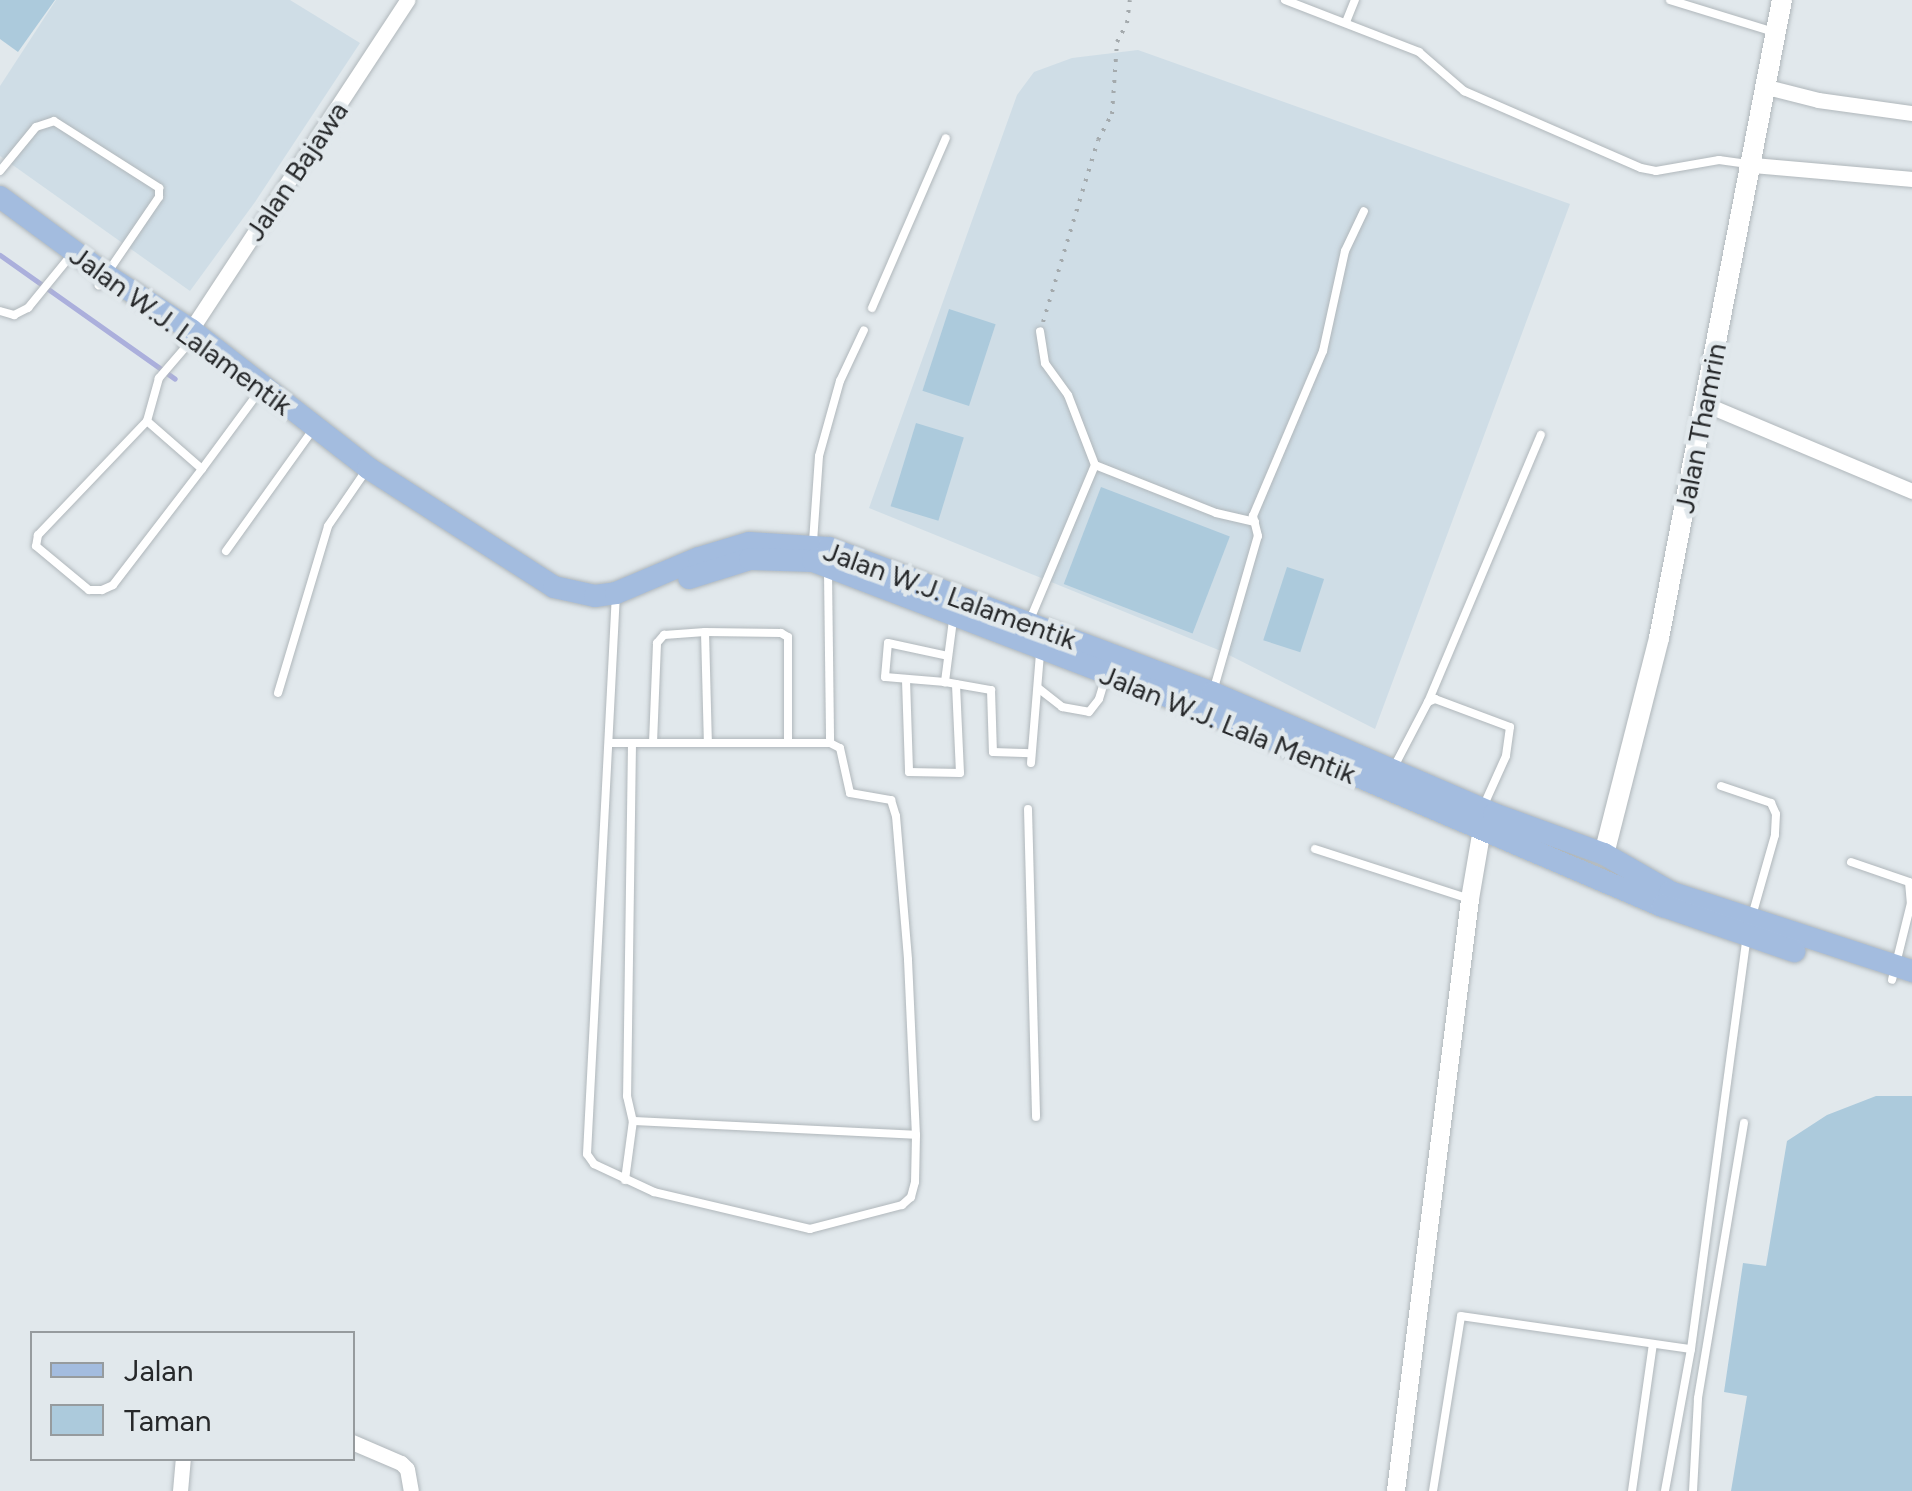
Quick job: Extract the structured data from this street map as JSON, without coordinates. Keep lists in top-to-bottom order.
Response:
{
  "streets": {
    "main road": ["Jalan W.J. Lalamentik", "Jalan Thamrin", "Jalan W.J. Lala Mentik"],
    "street": ["Jalan Bajawa"]
  },
  "crossings": [
    ["Jalan Bajawa", "Jalan W.J. Lalamentik"],
    ["Jalan W.J. Lalamentik", "Jalan W.J. Lala Mentik"],
    ["Jalan Thamrin", "Jalan W.J. Lala Mentik"]
  ],
  "legend": ["Jalan", "Taman"]
}
